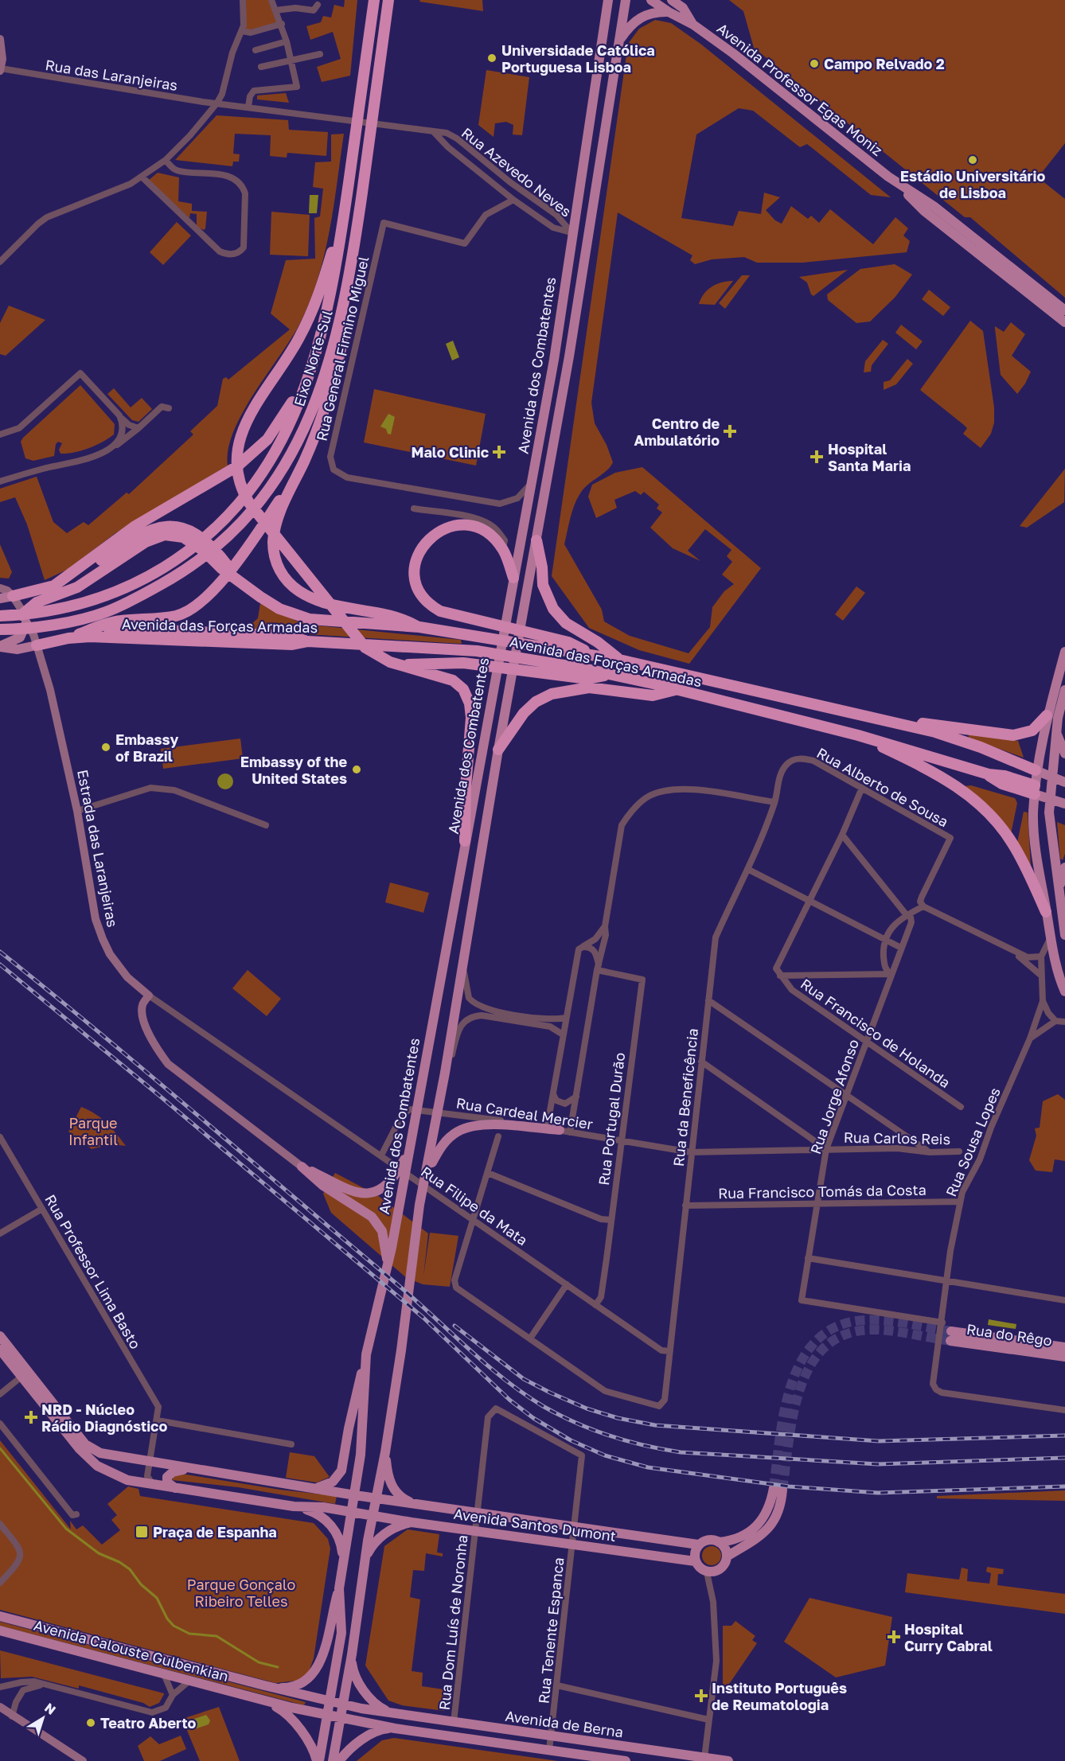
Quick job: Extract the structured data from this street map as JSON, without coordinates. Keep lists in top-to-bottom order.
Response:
{
  "streets": {
    "highway": ["Eixo Norte-Sul", "Avenida das Forças Armadas"],
    "main road": [
      "Avenida Professor Egas Moniz",
      "Avenida dos Combatentes",
      "Estrada das Laranjeiras",
      "Rua do Rêgo",
      "Avenida Santos Dumont",
      "Avenida Calouste Gulbenkian",
      "Avenida de Berna"
    ],
    "street": [
      "Rua das Laranjeiras",
      "Rua Azevedo Neves",
      "Rua General Firmino Miguel",
      "Rua Alberto de Sousa",
      "Rua Francisco de Holanda",
      "Rua Jorge Afonso",
      "Rua da Beneficência",
      "Rua Cardeal Mercier",
      "Rua Portugal Durão",
      "Rua Carlos Reis",
      "Rua Sousa Lopes",
      "Rua Francisco Tomás da Costa",
      "Rua Filipe da Mata",
      "Rua Professor Lima Basto",
      "Rua Dom Luís de Noronha",
      "Rua Tenente Espanca"
    ]
  },
  "crossings": [
    ["Rua das Laranjeiras", "Rua Azevedo Neves"],
    ["Rua Azevedo Neves", "Rua General Firmino Miguel"],
    ["Rua Azevedo Neves", "Avenida dos Combatentes"],
    ["Rua General Firmino Miguel", "Avenida dos Combatentes"],
    ["Eixo Norte-Sul", "Estrada das Laranjeiras"],
    ["Avenida dos Combatentes", "Avenida Santos Dumont"],
    ["Avenida das Forças Armadas", "Estrada das Laranjeiras"],
    ["Rua Alberto de Sousa", "Rua da Beneficência"],
    ["Estrada das Laranjeiras", "Rua Filipe da Mata"],
    ["Rua Francisco de Holanda", "Rua Jorge Afonso"],
    ["Rua Jorge Afonso", "Rua Carlos Reis"],
    ["Rua Jorge Afonso", "Rua Sousa Lopes"],
    ["Rua Jorge Afonso", "Rua Francisco Tomás da Costa"],
    ["Rua da Beneficência", "Rua Cardeal Mercier"],
    ["Rua da Beneficência", "Rua Carlos Reis"],
    ["Rua da Beneficência", "Rua Francisco Tomás da Costa"],
    ["Rua da Beneficência", "Rua Filipe da Mata"],
    ["Rua Cardeal Mercier", "Rua Portugal Durão"],
    ["Rua Cardeal Mercier", "Rua Carlos Reis"],
    ["Rua Cardeal Mercier", "Rua Filipe da Mata"],
    ["Rua Portugal Durão", "Rua Filipe da Mata"],
    ["Rua Sousa Lopes", "Rua Francisco Tomás da Costa"],
    ["Avenida Santos Dumont", "Rua Dom Luís de Noronha"],
    ["Avenida Santos Dumont", "Rua Tenente Espanca"],
    ["Rua Dom Luís de Noronha", "Rua Tenente Espanca"],
    ["Rua Dom Luís de Noronha", "Avenida de Berna"],
    ["Rua Tenente Espanca", "Avenida de Berna"]
  ],
  "parks": ["Parque Infantil", "Parque Gonçalo Ribeiro Telles"],
  "places": {
    "other": [
      "Universidade Católica Portuguesa Lisboa",
      "Campo Relvado 2",
      "Estádio Universitário de Lisboa",
      "Embassy of Brazil",
      "Embassy of the United States",
      "Teatro Aberto"
    ],
    "health": [
      "Centro de Ambulatório",
      "Malo Clinic",
      "Hospital Santa Maria",
      "NRD - Núcleo Rádio Diagnóstico",
      "Hospital Curry Cabral",
      "Instituto Português de Reumatologia"
    ],
    "transit": ["Praça de Espanha"]
  },
  "north": "top right"
}
